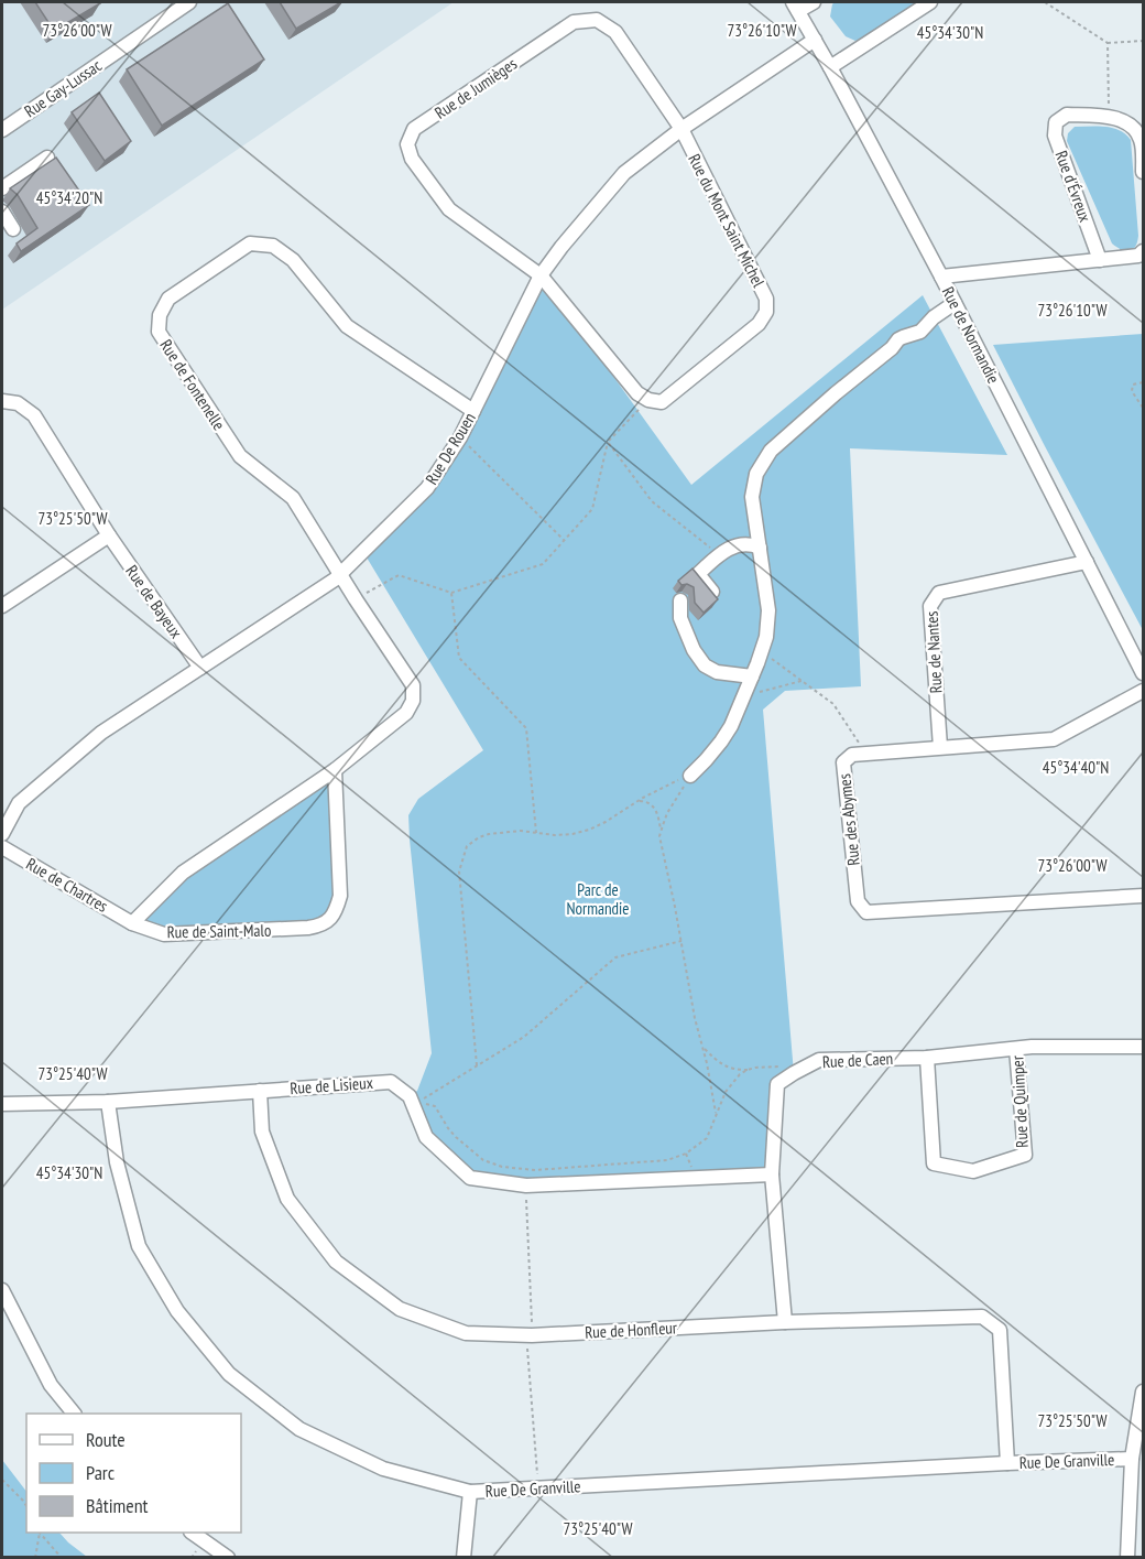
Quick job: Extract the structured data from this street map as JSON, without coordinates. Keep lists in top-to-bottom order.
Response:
{
  "streets": {
    "street": [
      "Rue Gay-Lussac",
      "Rue de Jumièges",
      "Rue d'Évreux",
      "Rue du Mont Saint Michel",
      "Rue de Normandie",
      "Rue de Fontenelle",
      "Rue De Rouen",
      "Rue de Bayeux",
      "Rue de Nantes",
      "Rue des Abymes",
      "Rue de Chartres",
      "Rue de Saint-Malo",
      "Rue de Caen",
      "Rue de Lisieux",
      "Rue de Quimper",
      "Rue de Honfleur",
      "Rue De Granville"
    ]
  },
  "crossings": [
    ["Rue de Jumièges", "Rue du Mont Saint Michel"],
    ["Rue de Jumièges", "Rue De Rouen"],
    ["Rue du Mont Saint Michel", "Rue De Rouen"],
    ["Rue de Normandie", "Rue De Rouen"],
    ["Rue de Normandie", "Rue de Nantes"],
    ["Rue de Fontenelle", "Rue De Rouen"],
    ["Rue de Fontenelle", "Rue de Saint-Malo"],
    ["Rue De Rouen", "Rue de Bayeux"],
    ["Rue De Rouen", "Rue de Saint-Malo"],
    ["Rue de Nantes", "Rue des Abymes"],
    ["Rue de Chartres", "Rue de Saint-Malo"],
    ["Rue de Caen", "Rue de Quimper"],
    ["Rue de Lisieux", "Rue de Honfleur"],
    ["Rue de Lisieux", "Rue De Granville"],
    ["Rue de Honfleur", "Rue De Granville"]
  ],
  "parks": ["Parc de Normandie"],
  "legend": ["Route", "Parc", "Bâtiment"],
  "coordinates": [
    "73°26'00\"W",
    "73°26'10\"W",
    "45°34'30\"N",
    "45°34'20\"N",
    "73°25'50\"W",
    "45°34'40\"N",
    "73°25'40\"W"
  ]
}
